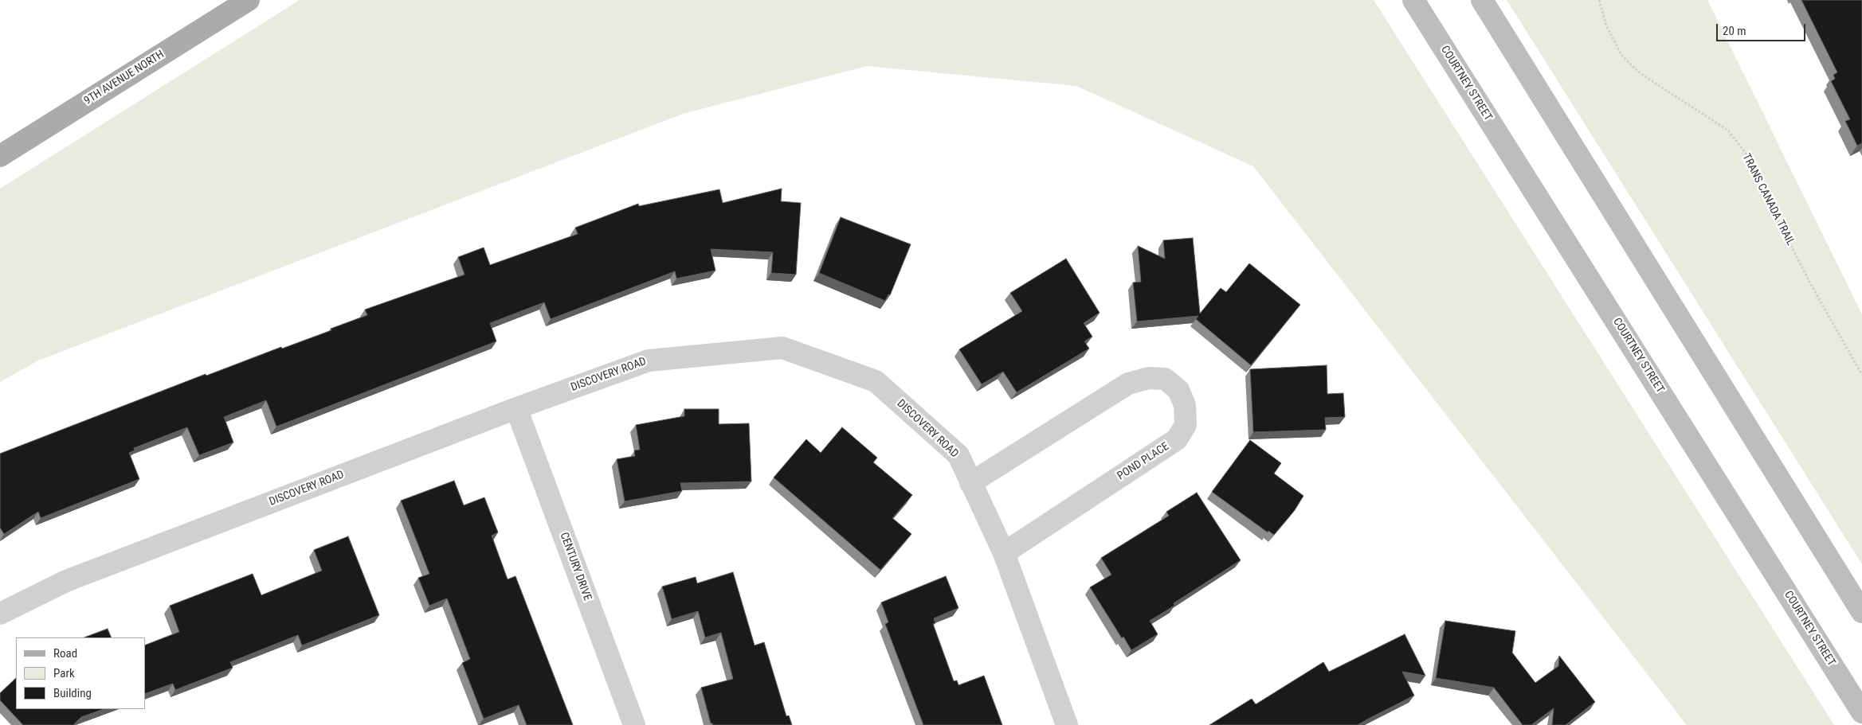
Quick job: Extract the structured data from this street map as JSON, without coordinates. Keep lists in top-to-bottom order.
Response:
{
  "streets": {
    "main road": ["9TH AVENUE NORTH"],
    "street": [
      "COURTNEY STREET",
      "DISCOVERY ROAD",
      "POND PLACE",
      "CENTURY DRIVE"
    ],
    "path": ["TRANS CANADA TRAIL"]
  },
  "crossings": [
    ["DISCOVERY ROAD", "POND PLACE"],
    ["DISCOVERY ROAD", "CENTURY DRIVE"]
  ],
  "legend": ["Road", "Park", "Building"],
  "scale_bar": "20 m"
}
